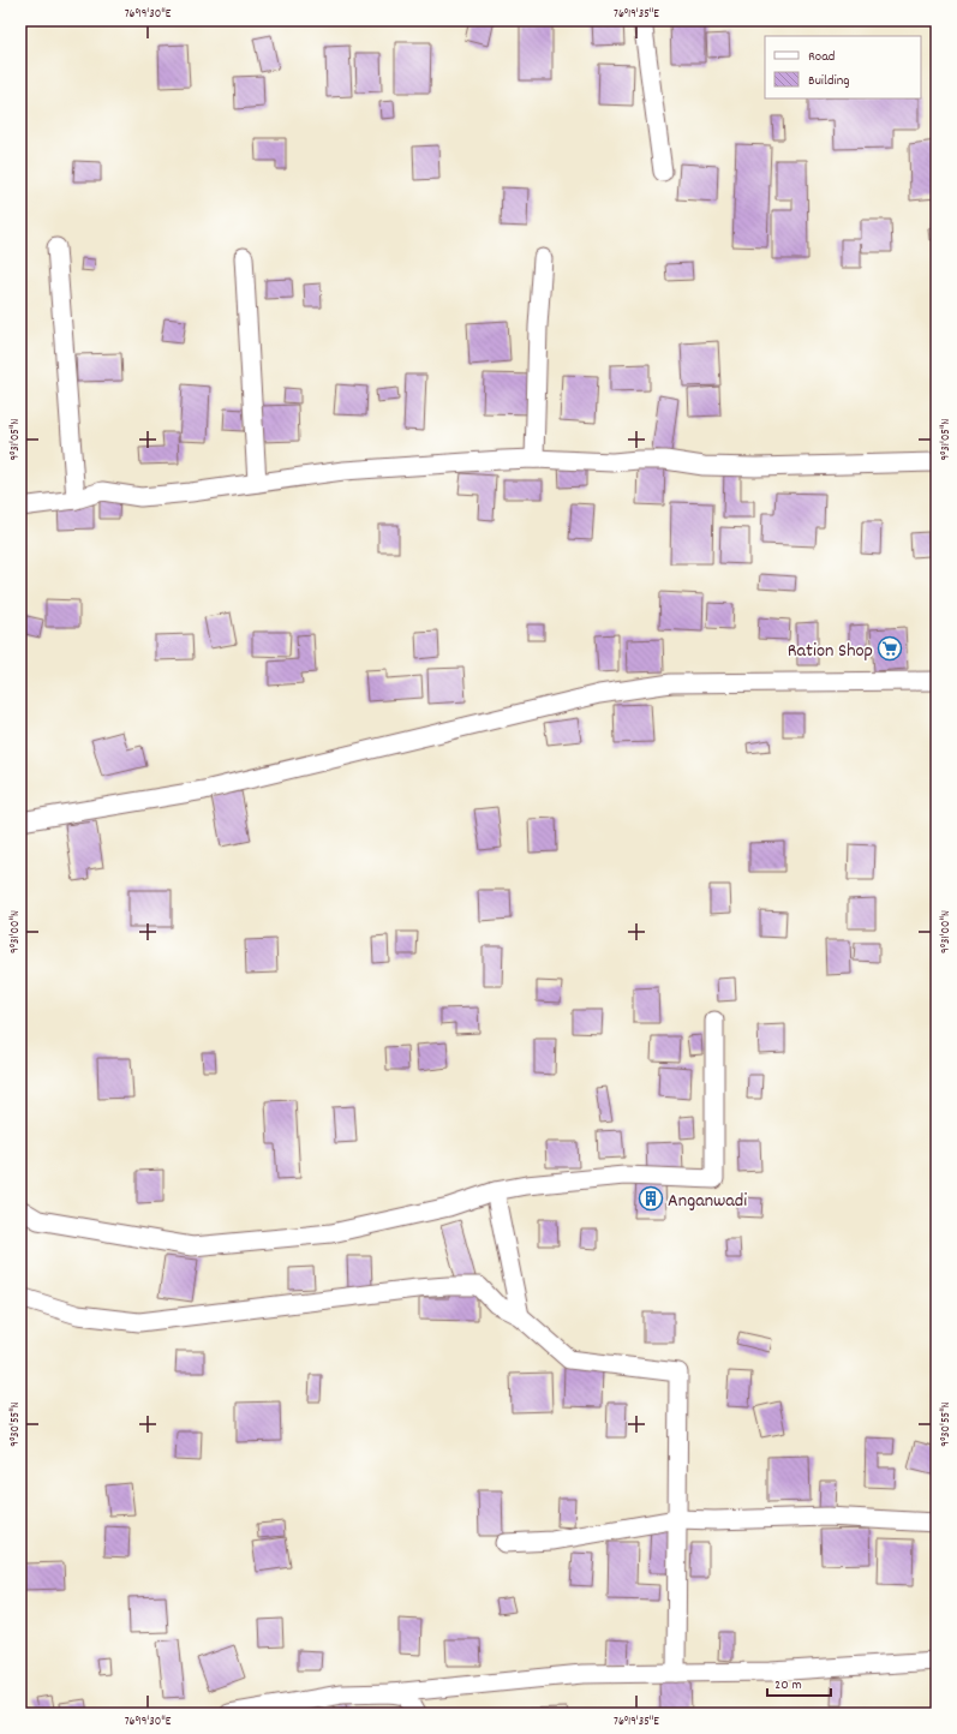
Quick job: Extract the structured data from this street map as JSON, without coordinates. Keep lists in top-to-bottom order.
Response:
{
  "places": {
    "supermarket": ["Ration Shop"],
    "building": ["Anganwadi"]
  },
  "legend": ["Road", "Building"],
  "scale_bar": "20 m",
  "coordinates": [
    "76°19'30\"E",
    "76°19'35\"E",
    "9°31'05\"N",
    "9°31'00\"N",
    "9°30'55\"N"
  ]
}
